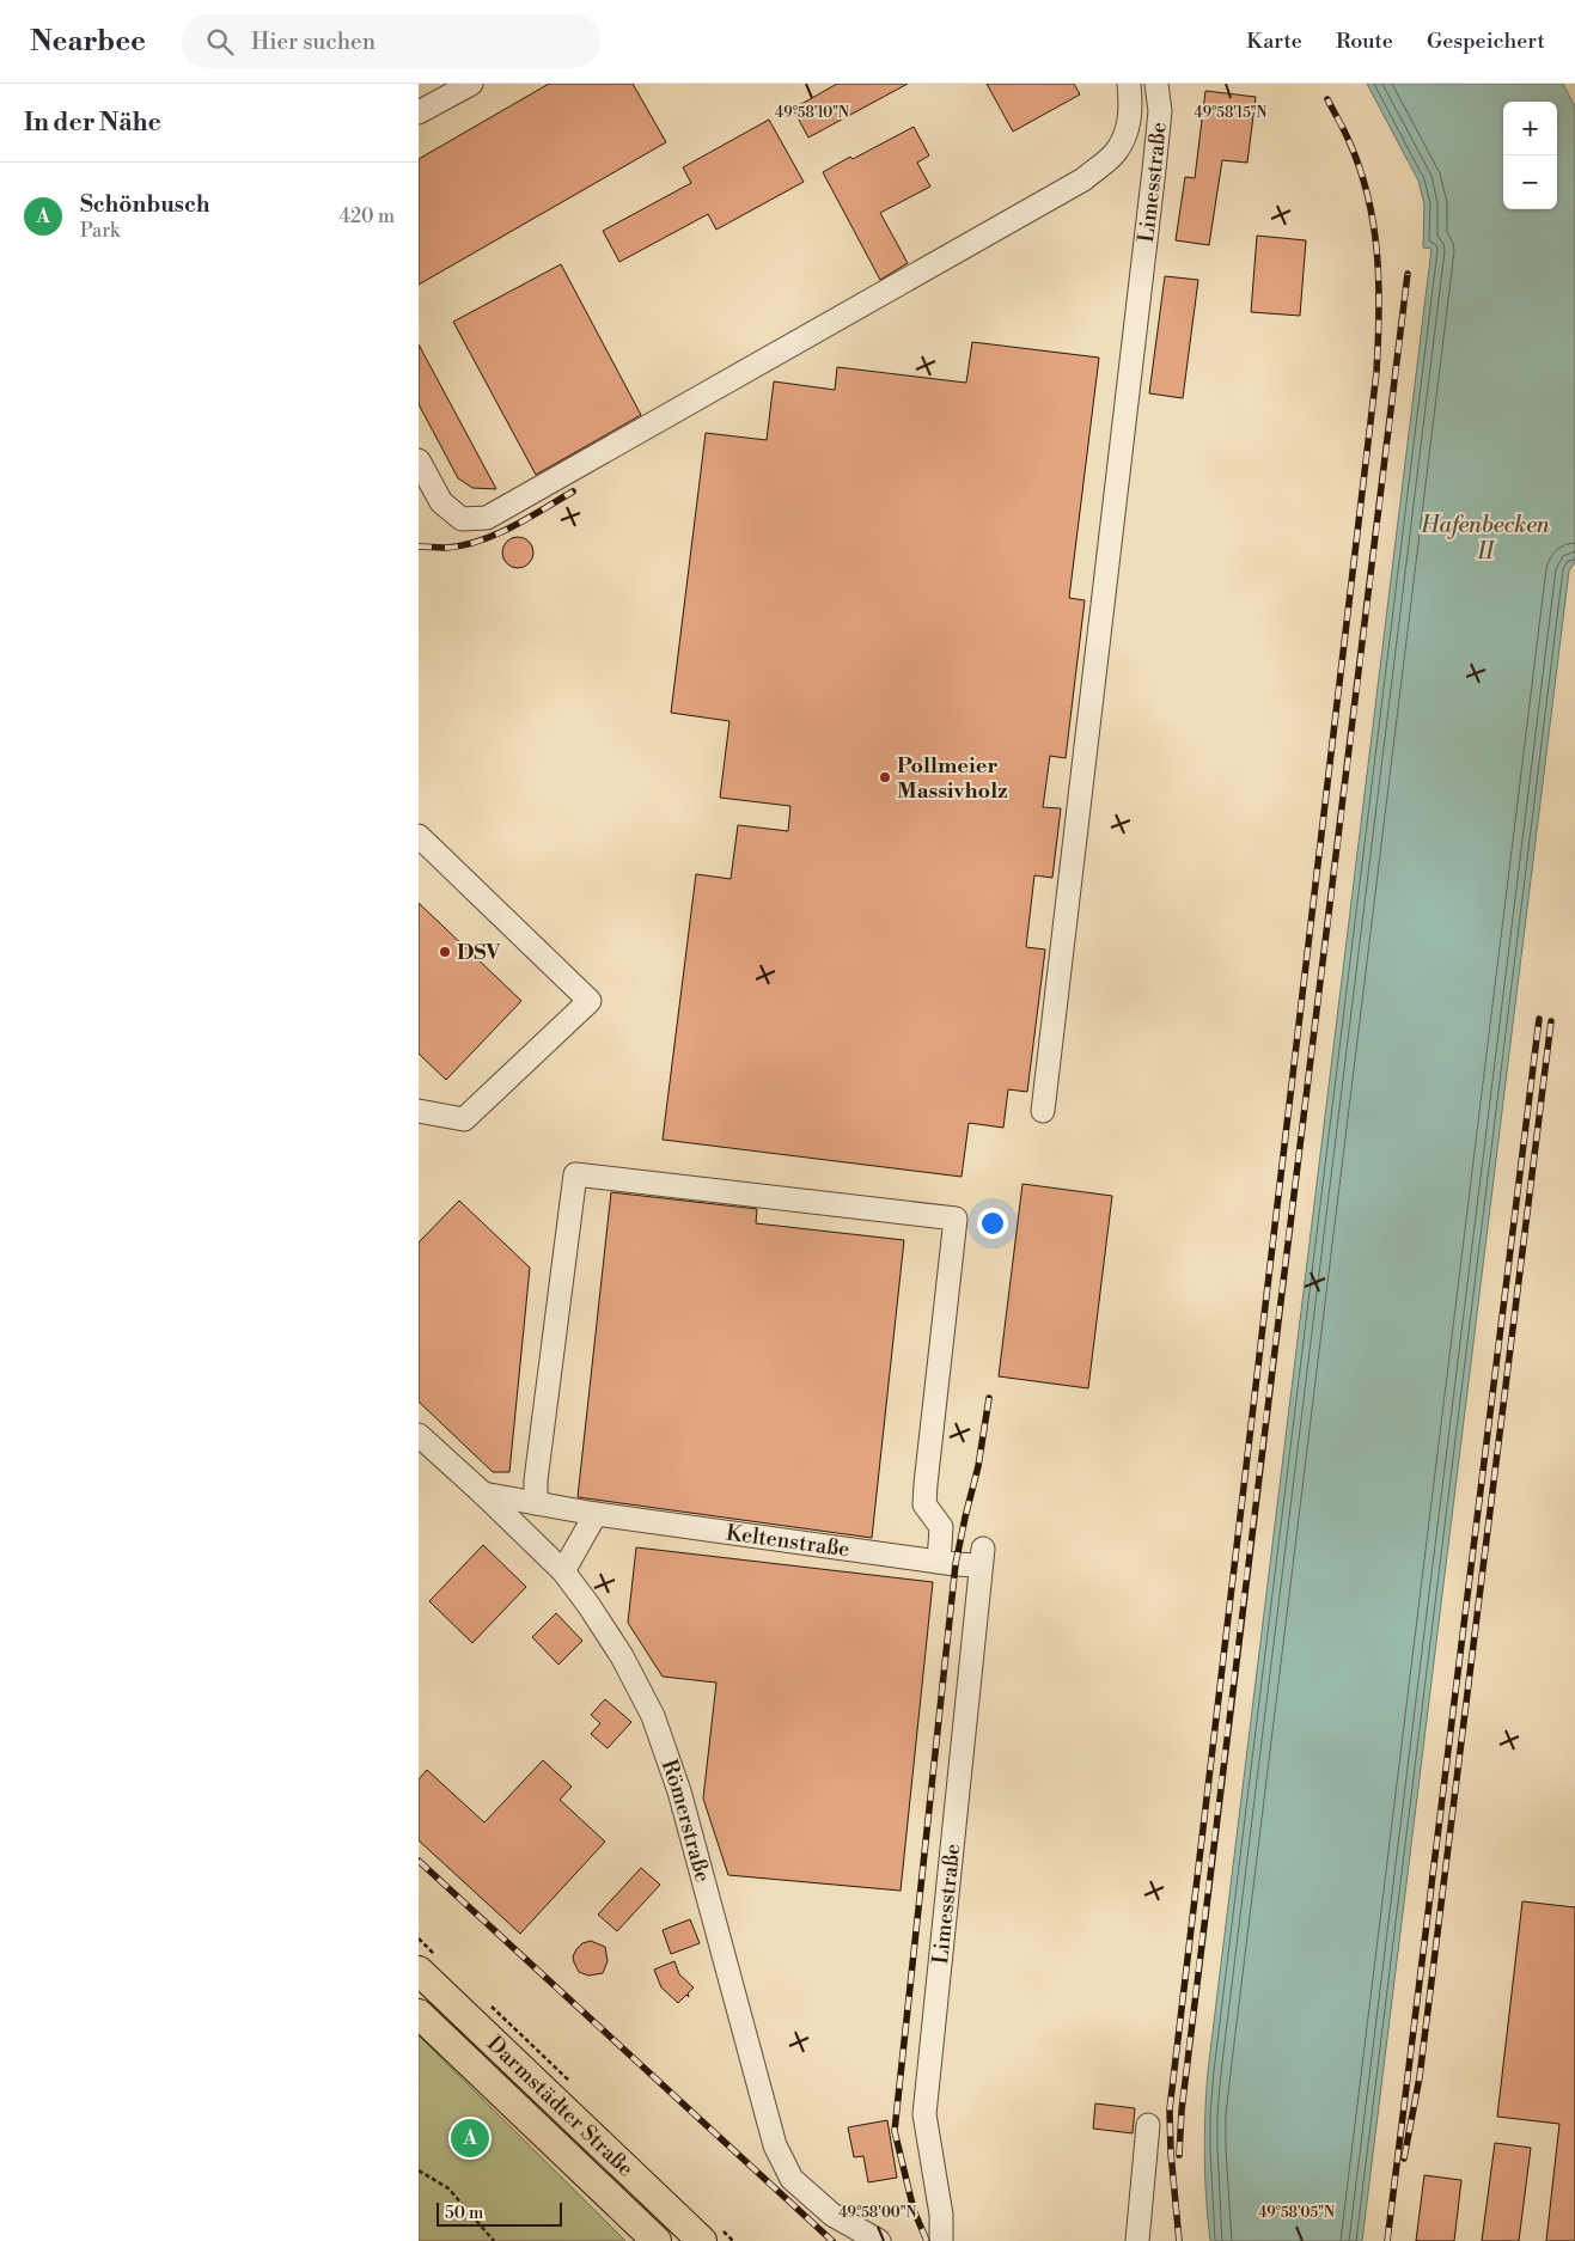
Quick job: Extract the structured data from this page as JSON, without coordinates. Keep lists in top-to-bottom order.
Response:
{
  "streets": {
    "main road": ["Darmstädter Straße"],
    "street": ["Limesstraße", "Keltenstraße", "Römerstraße"]
  },
  "crossings": [
    ["Limesstraße", "Keltenstraße"],
    ["Keltenstraße", "Römerstraße"]
  ],
  "water": ["Hafenbecken II"],
  "places": ["Pollmeier Massivholz", "DSV"],
  "scale_bar": "50 m",
  "page": {
    "header": "Nearbee",
    "search": "Hier suchen",
    "nav": ["Karte", "Route", "Gespeichert"],
    "heading": "In der Nähe",
    "map_buttons": ["+", "−"],
    "list": [
      {
        "mark": "A",
        "name": "Schönbusch",
        "note": "Park",
        "value": "420 m"
      }
    ],
    "pins": "A",
    "scale": "50 m"
  },
  "coordinates": [
    "49°58'10\"N",
    "49°58'15\"N",
    "49°58'00\"N",
    "49°58'05\"N"
  ]
}
